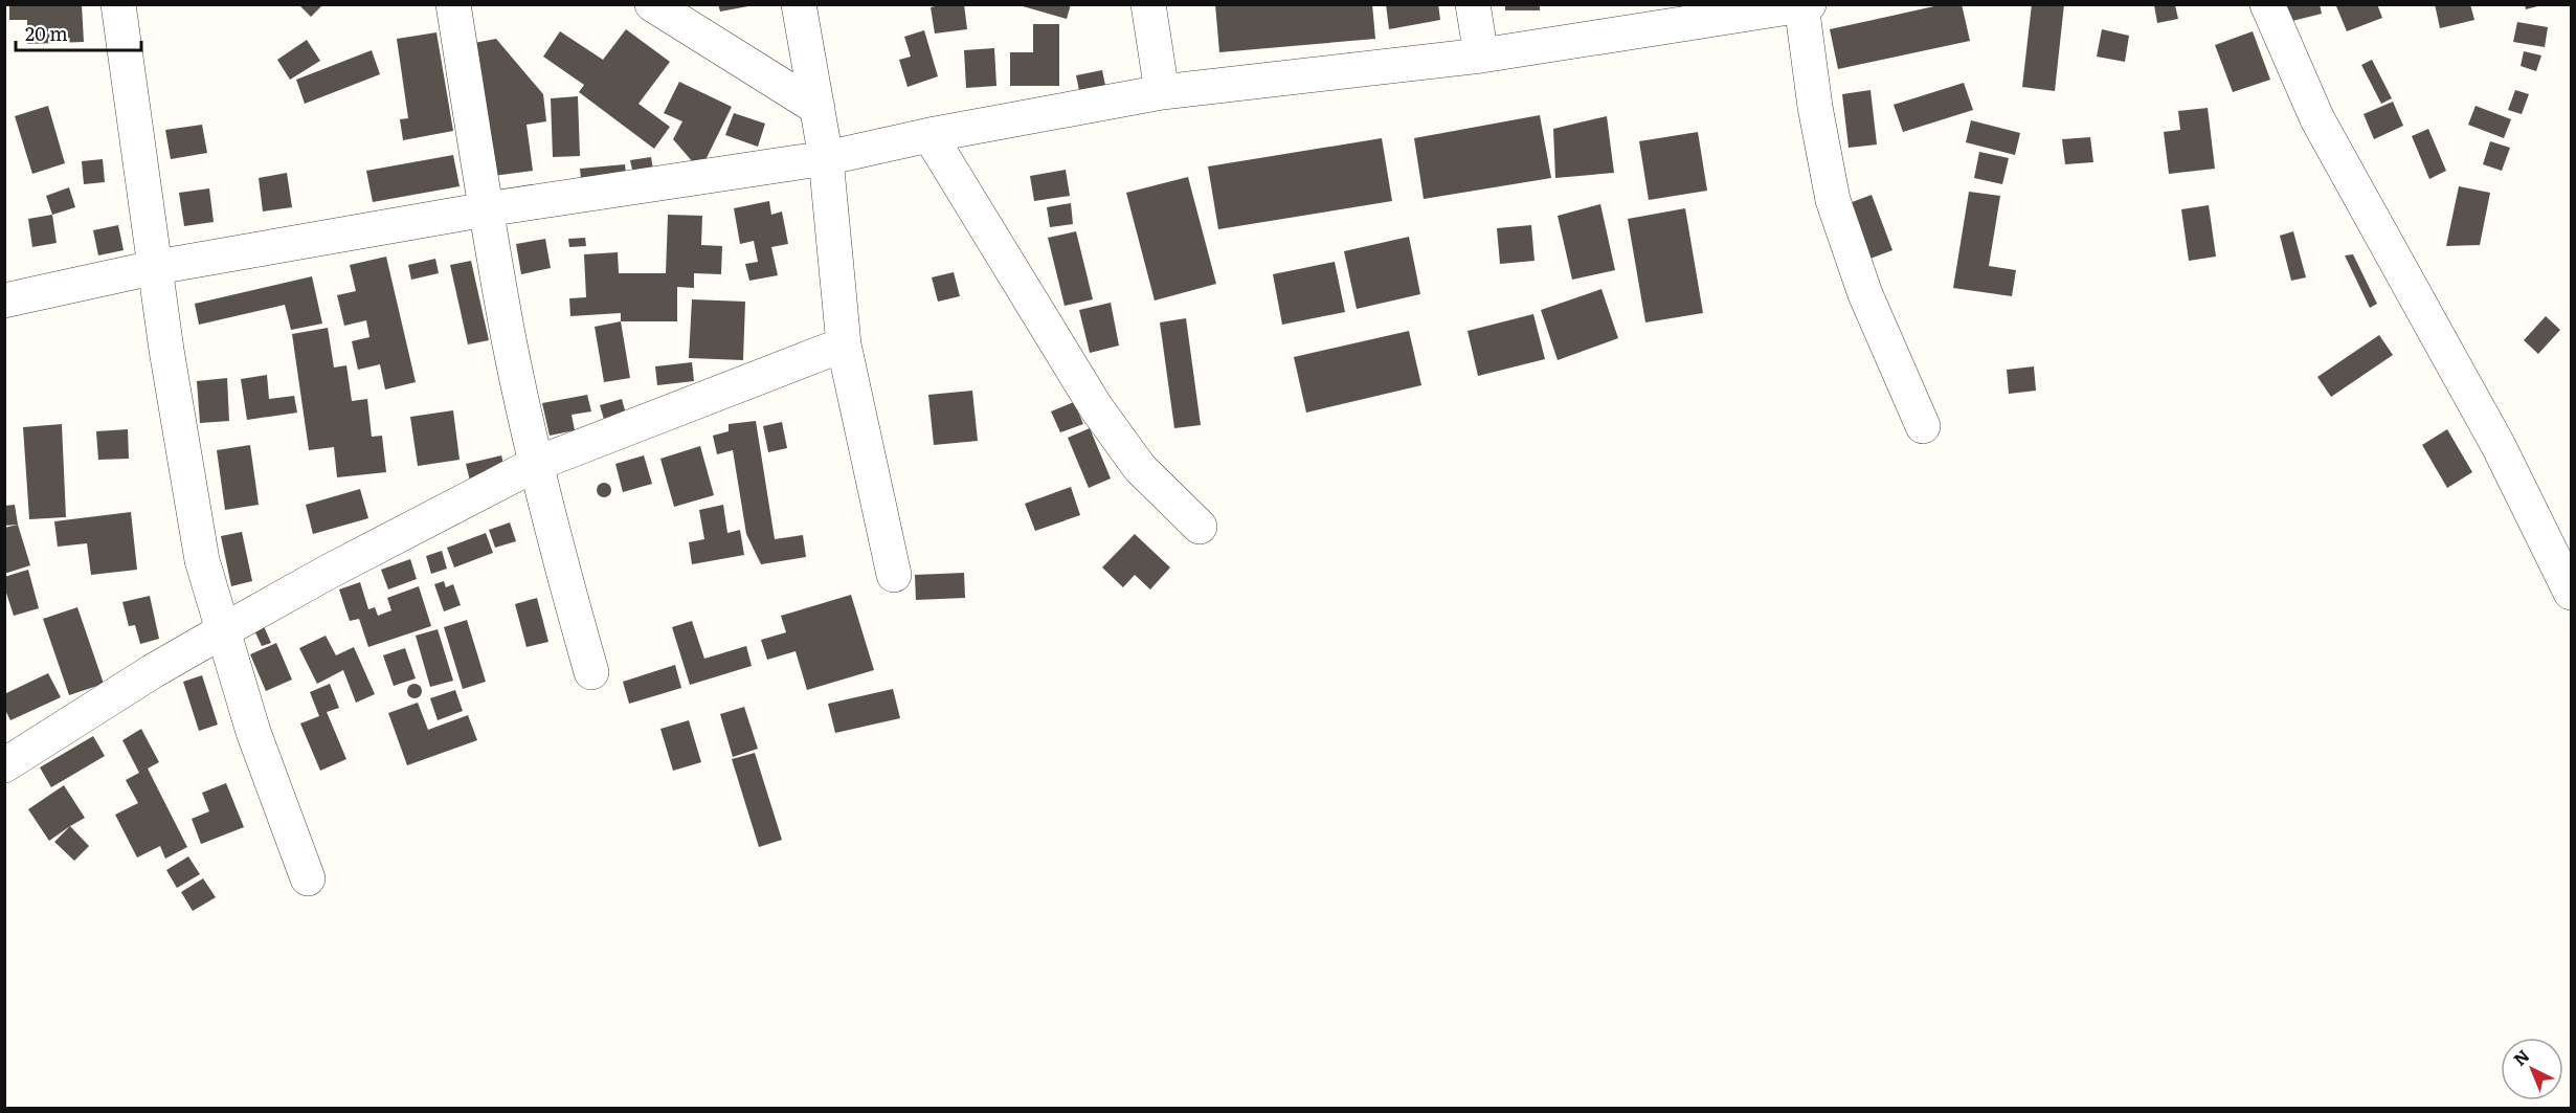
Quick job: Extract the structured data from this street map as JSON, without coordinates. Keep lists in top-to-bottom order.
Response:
{
  "scale_bar": "20 m",
  "north": "top left"
}
